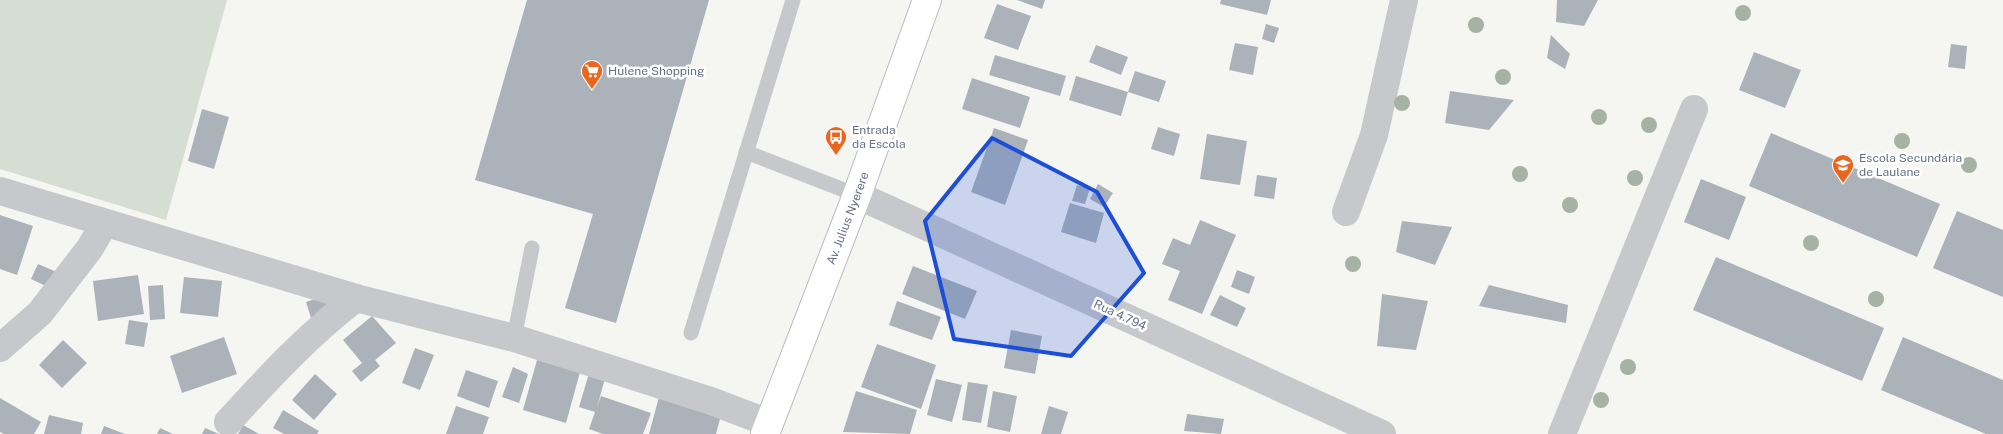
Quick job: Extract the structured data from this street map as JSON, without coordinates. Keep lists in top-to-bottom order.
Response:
{
  "streets": {
    "main road": ["Av. Julius Nyerere"],
    "street": ["Rua 4.794"]
  },
  "crossings": [
    ["Av. Julius Nyerere", "Rua 4.794"]
  ],
  "places": {
    "supermarket": ["Hulene Shopping"],
    "bus stop": ["Entrada da Escola"],
    "school or university": ["Escola Secundária de Laulane"]
  }
}
